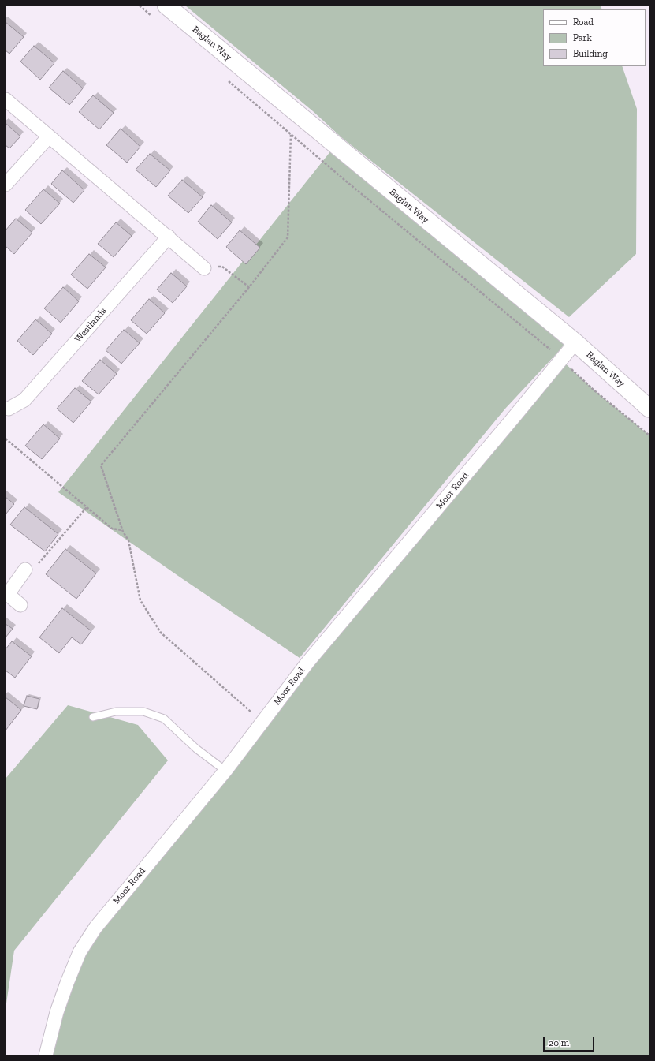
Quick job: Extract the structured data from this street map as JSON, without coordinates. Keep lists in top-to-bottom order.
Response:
{
  "streets": {
    "street": ["Baglan Way", "Westlands", "Moor Road"]
  },
  "crossings": [
    ["Baglan Way", "Moor Road"]
  ],
  "legend": ["Road", "Park", "Building"],
  "scale_bar": "20 m"
}
